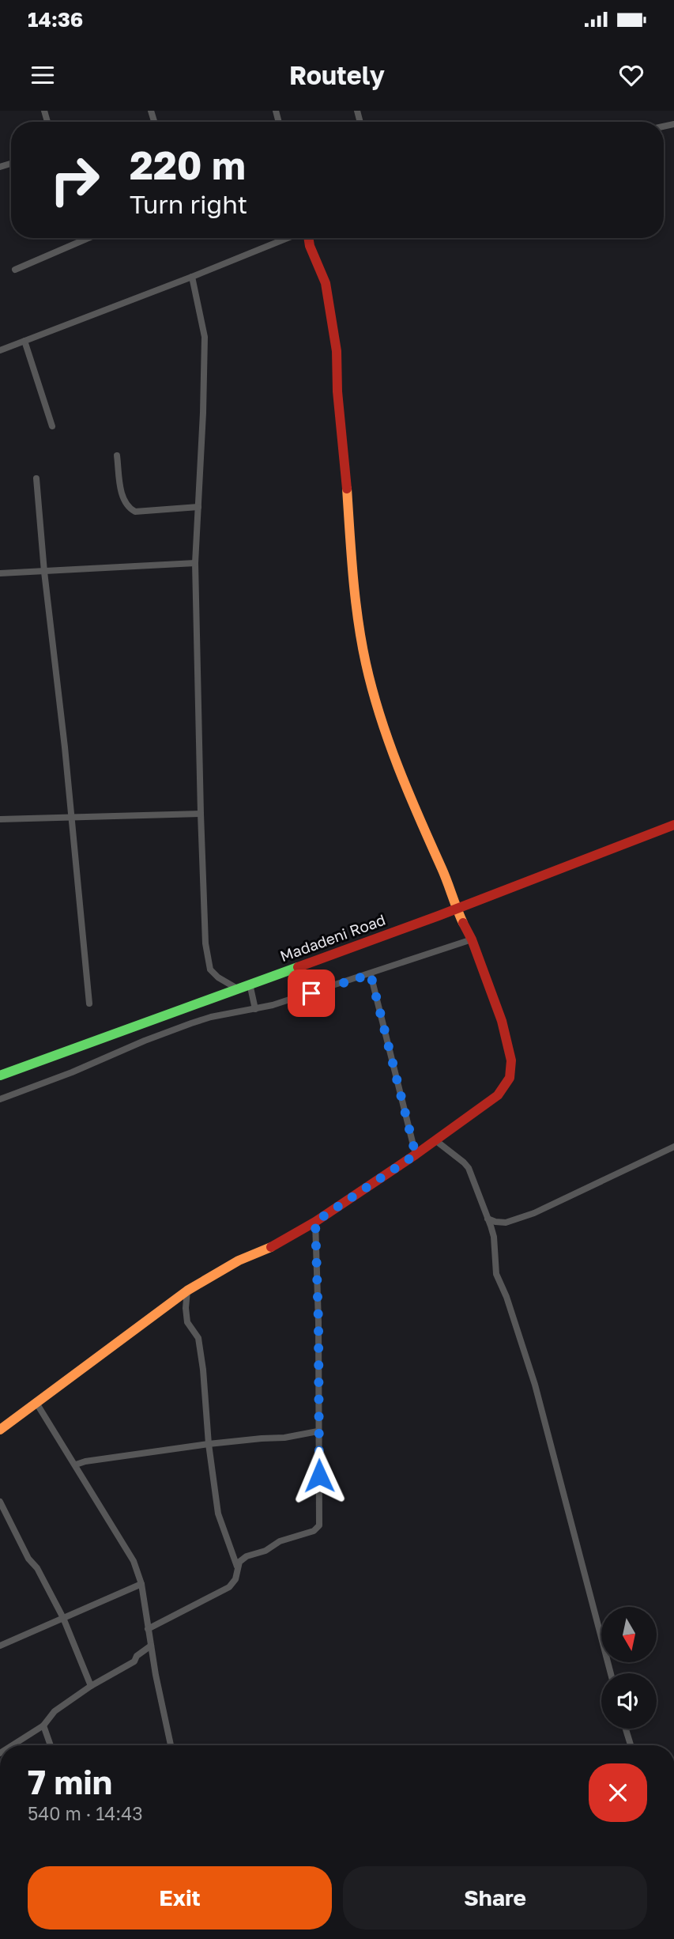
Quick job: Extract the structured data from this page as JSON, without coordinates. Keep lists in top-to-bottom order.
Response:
{
  "streets": {
    "street": ["Madadeni Road"]
  },
  "north": "bottom",
  "page": {
    "status": "14:36",
    "header": "Routely",
    "turn": ["220 m", "Turn right"],
    "heading": ["7 min", "540 m · 14:43"],
    "buttons": ["Exit", "Share"]
  }
}
